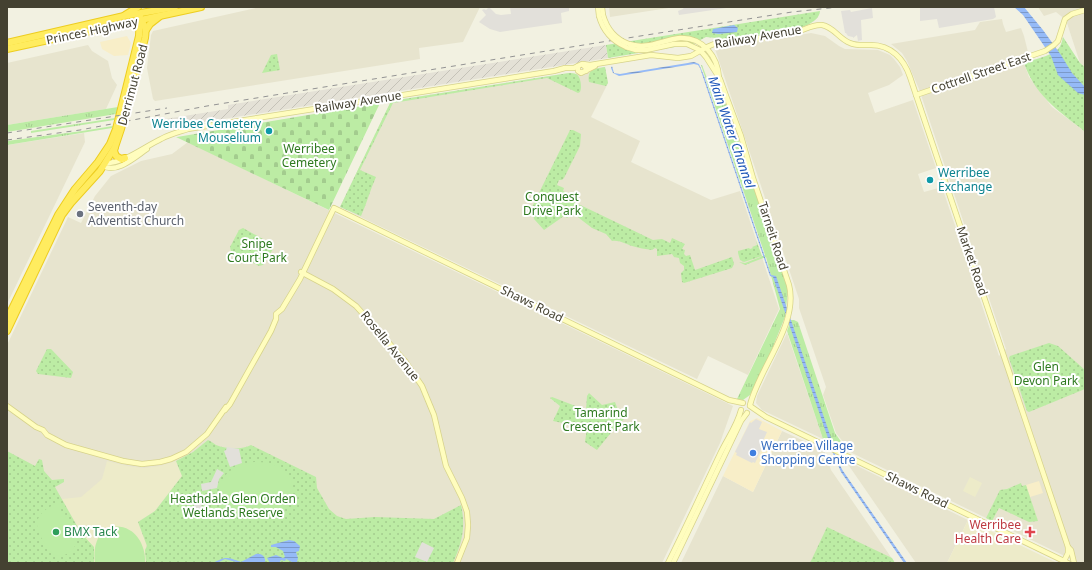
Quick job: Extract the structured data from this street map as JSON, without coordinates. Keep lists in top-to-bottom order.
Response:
{
  "streets": {
    "highway": ["Princes Highway", "Derrimut Road"],
    "street": [
      "Railway Avenue",
      "Cottrell Street East",
      "Tarneit Road",
      "Market Road",
      "Shaws Road",
      "Rosella Avenue"
    ]
  },
  "crossings": [
    ["Princes Highway", "Derrimut Road"],
    ["Railway Avenue", "Derrimut Road"],
    ["Railway Avenue", "Tarneit Road"],
    ["Railway Avenue", "Market Road"],
    ["Cottrell Street East", "Market Road"],
    ["Tarneit Road", "Shaws Road"],
    ["Shaws Road", "Rosella Avenue"]
  ],
  "water": ["Main Water Channel"],
  "parks": [
    "Werribee Cemetery",
    "Conquest Drive Park",
    "Snipe Court Park",
    "Glen Devon Park",
    "Tamarind Crescent Park",
    "Heathdale Glen Orden Wetlands Reserve"
  ],
  "places": {
    "other": [
      "Werribee Cemetery Mouselium",
      "Werribee Exchange",
      "Seventh-day Adventist Church",
      "Werribee Village Shopping Centre",
      "BMX Tack"
    ],
    "health": ["Werribee Health Care"]
  }
}
